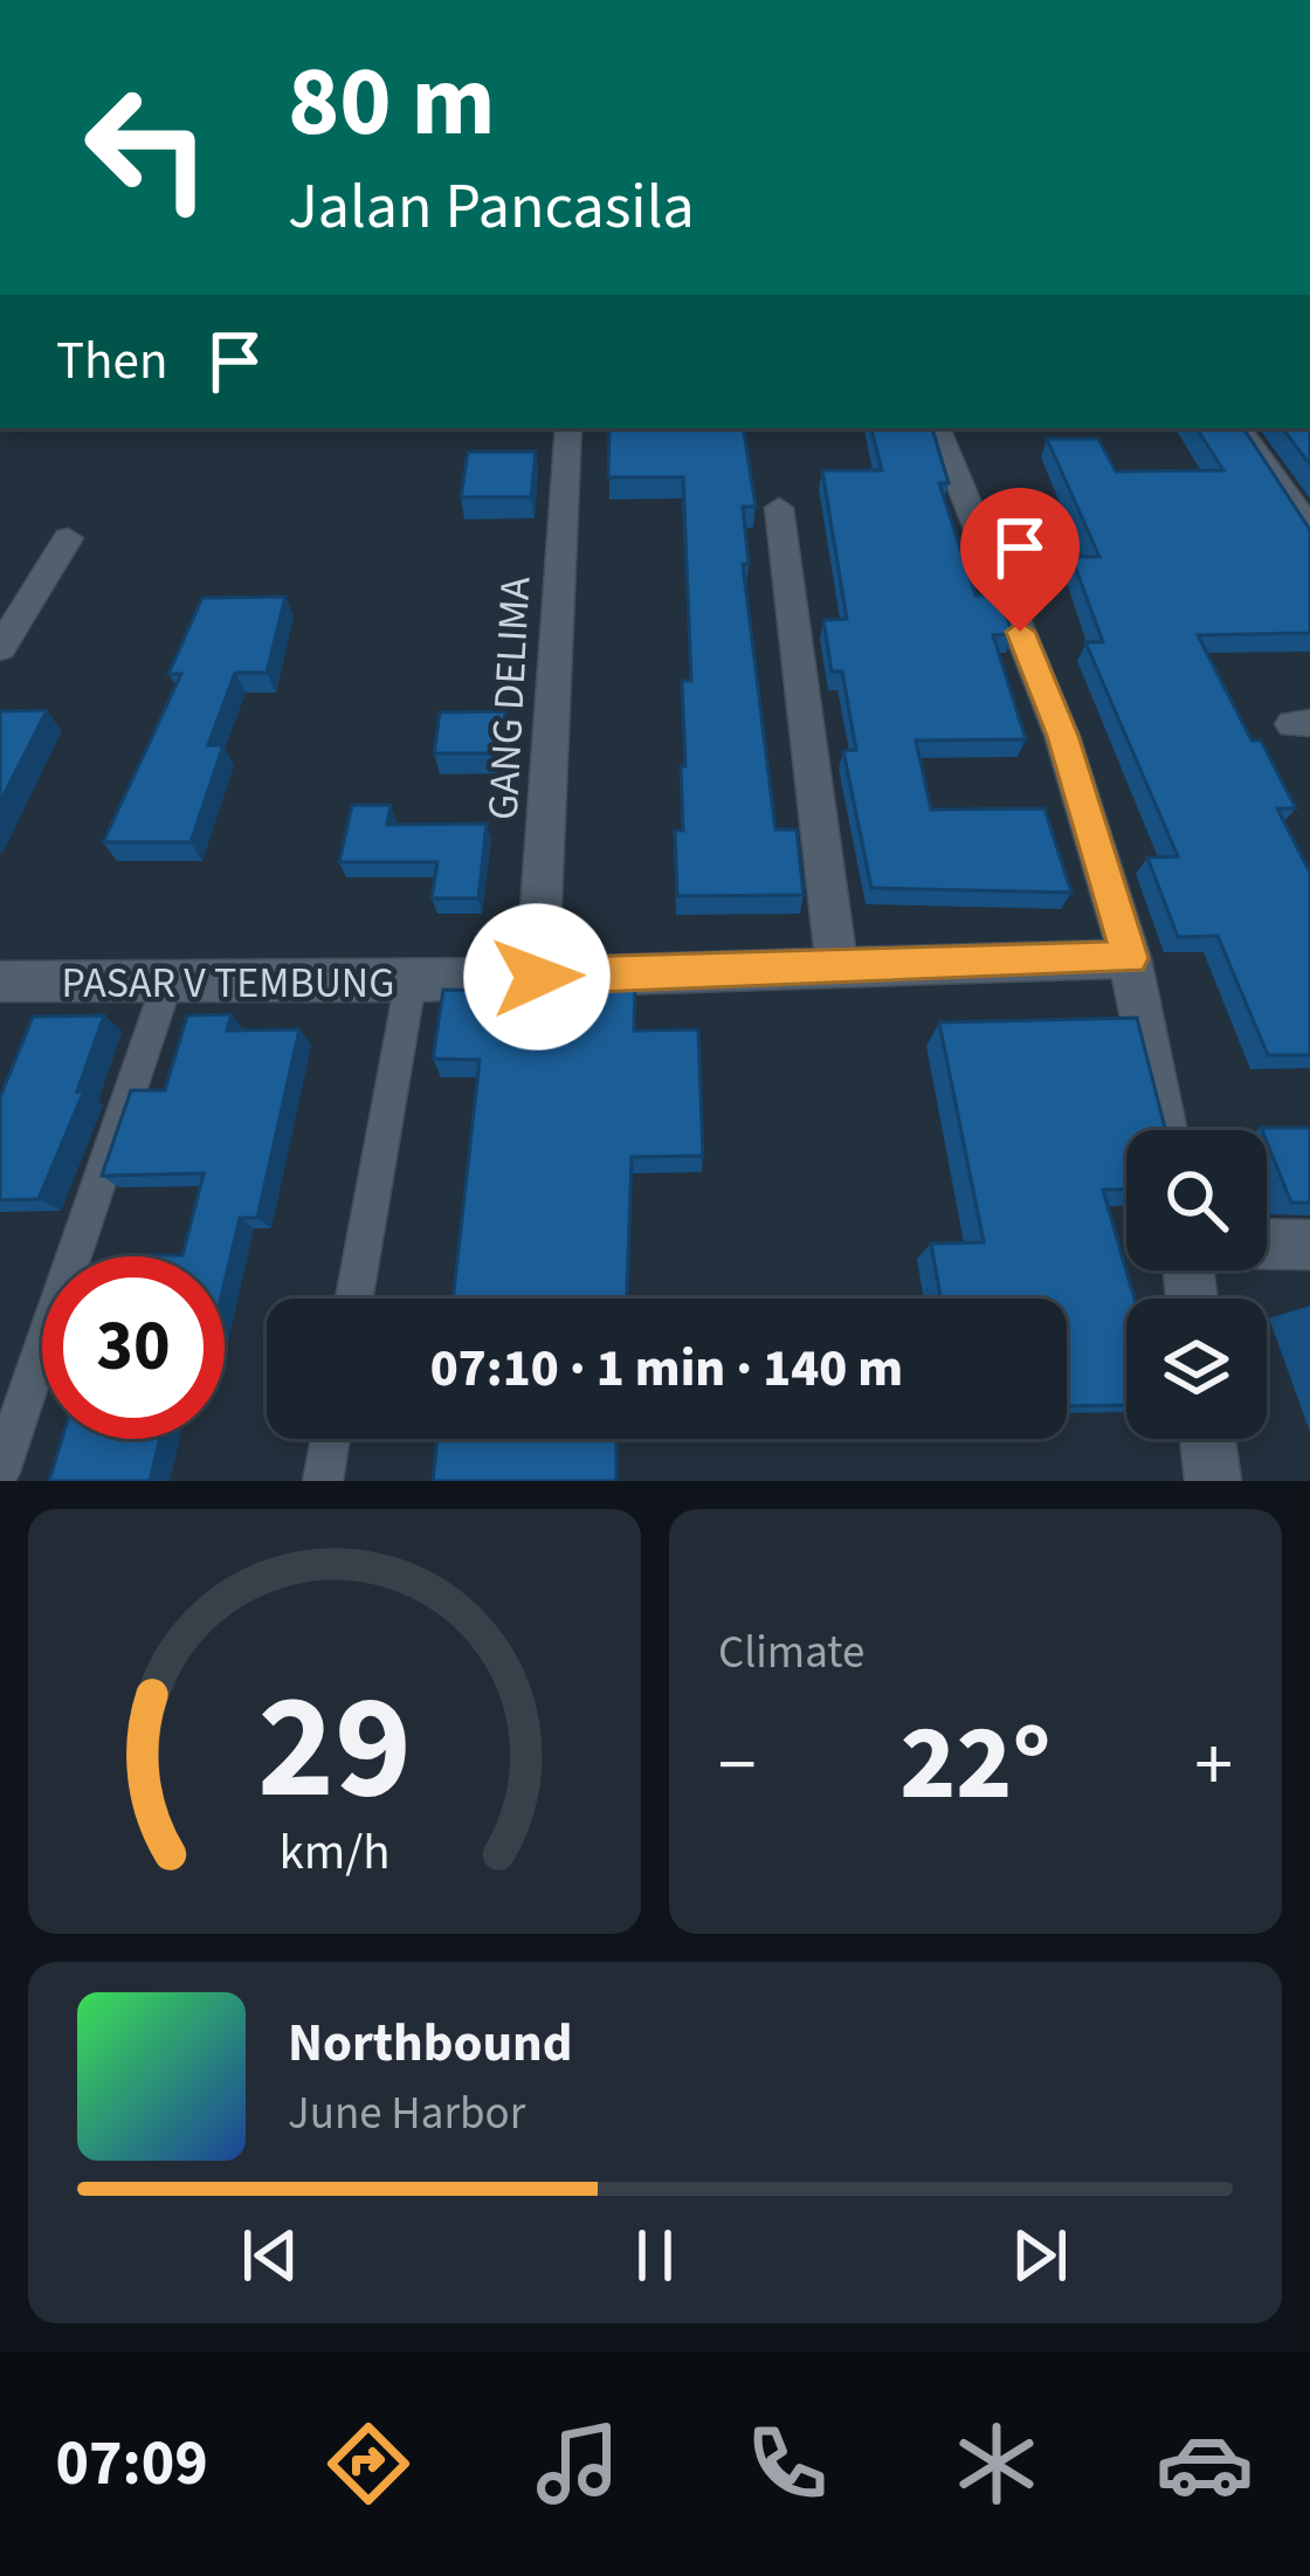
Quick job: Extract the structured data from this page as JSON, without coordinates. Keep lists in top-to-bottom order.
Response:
{
  "streets": {
    "street": ["GANG DELIMA", "PASAR V TEMBUNG"]
  },
  "crossings": [
    ["GANG DELIMA", "PASAR V TEMBUNG"]
  ],
  "page": {
    "turn": ["80 m", "Jalan Pancasila"],
    "then": "Then",
    "limit": "30",
    "trip": "07:10 · 1 min · 140 m",
    "tile": "Climate",
    "heat": ["−", "22°", "+"],
    "song": ["Northbound", "June Harbor"],
    "tabs": "07:09",
    "gauge": ["29", "km/h"]
  }
}
